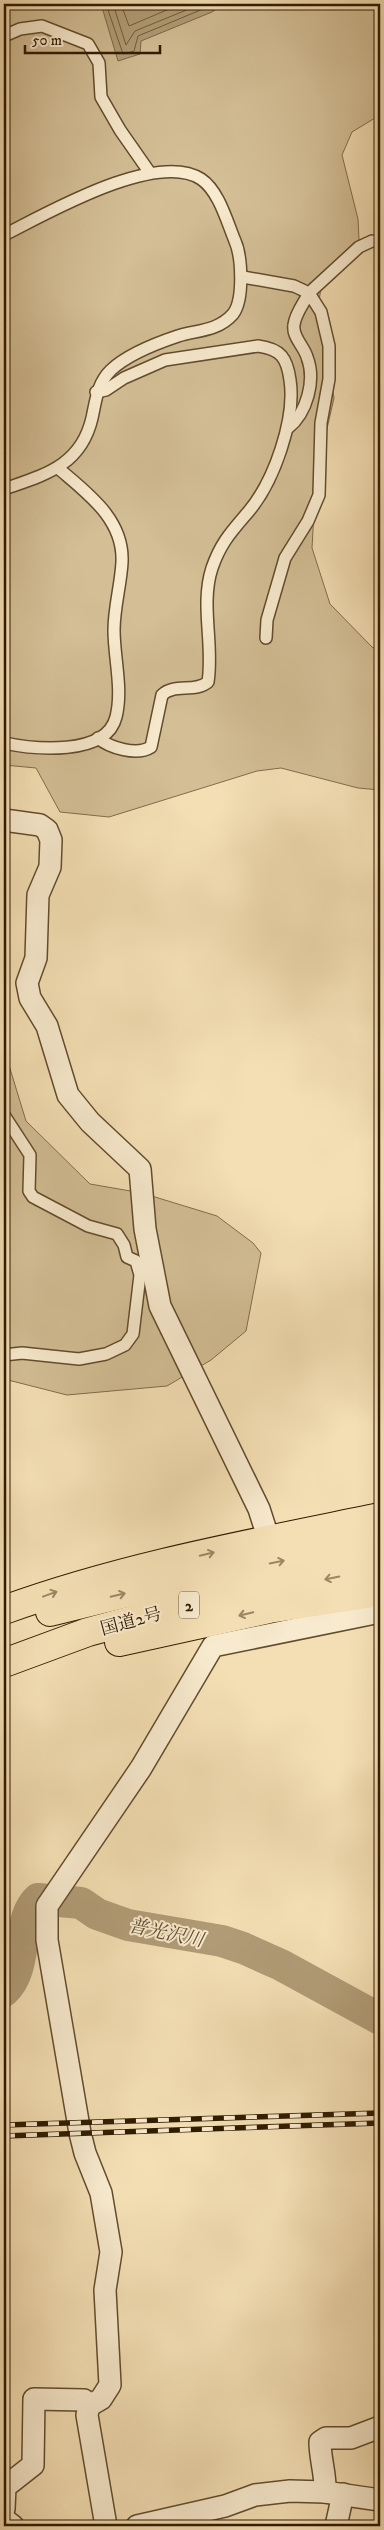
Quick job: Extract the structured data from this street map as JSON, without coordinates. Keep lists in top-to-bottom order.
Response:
{
  "streets": {
    "highway": ["2", "国道2号"]
  },
  "water": ["普光沢川"],
  "scale_bar": "50 m"
}
